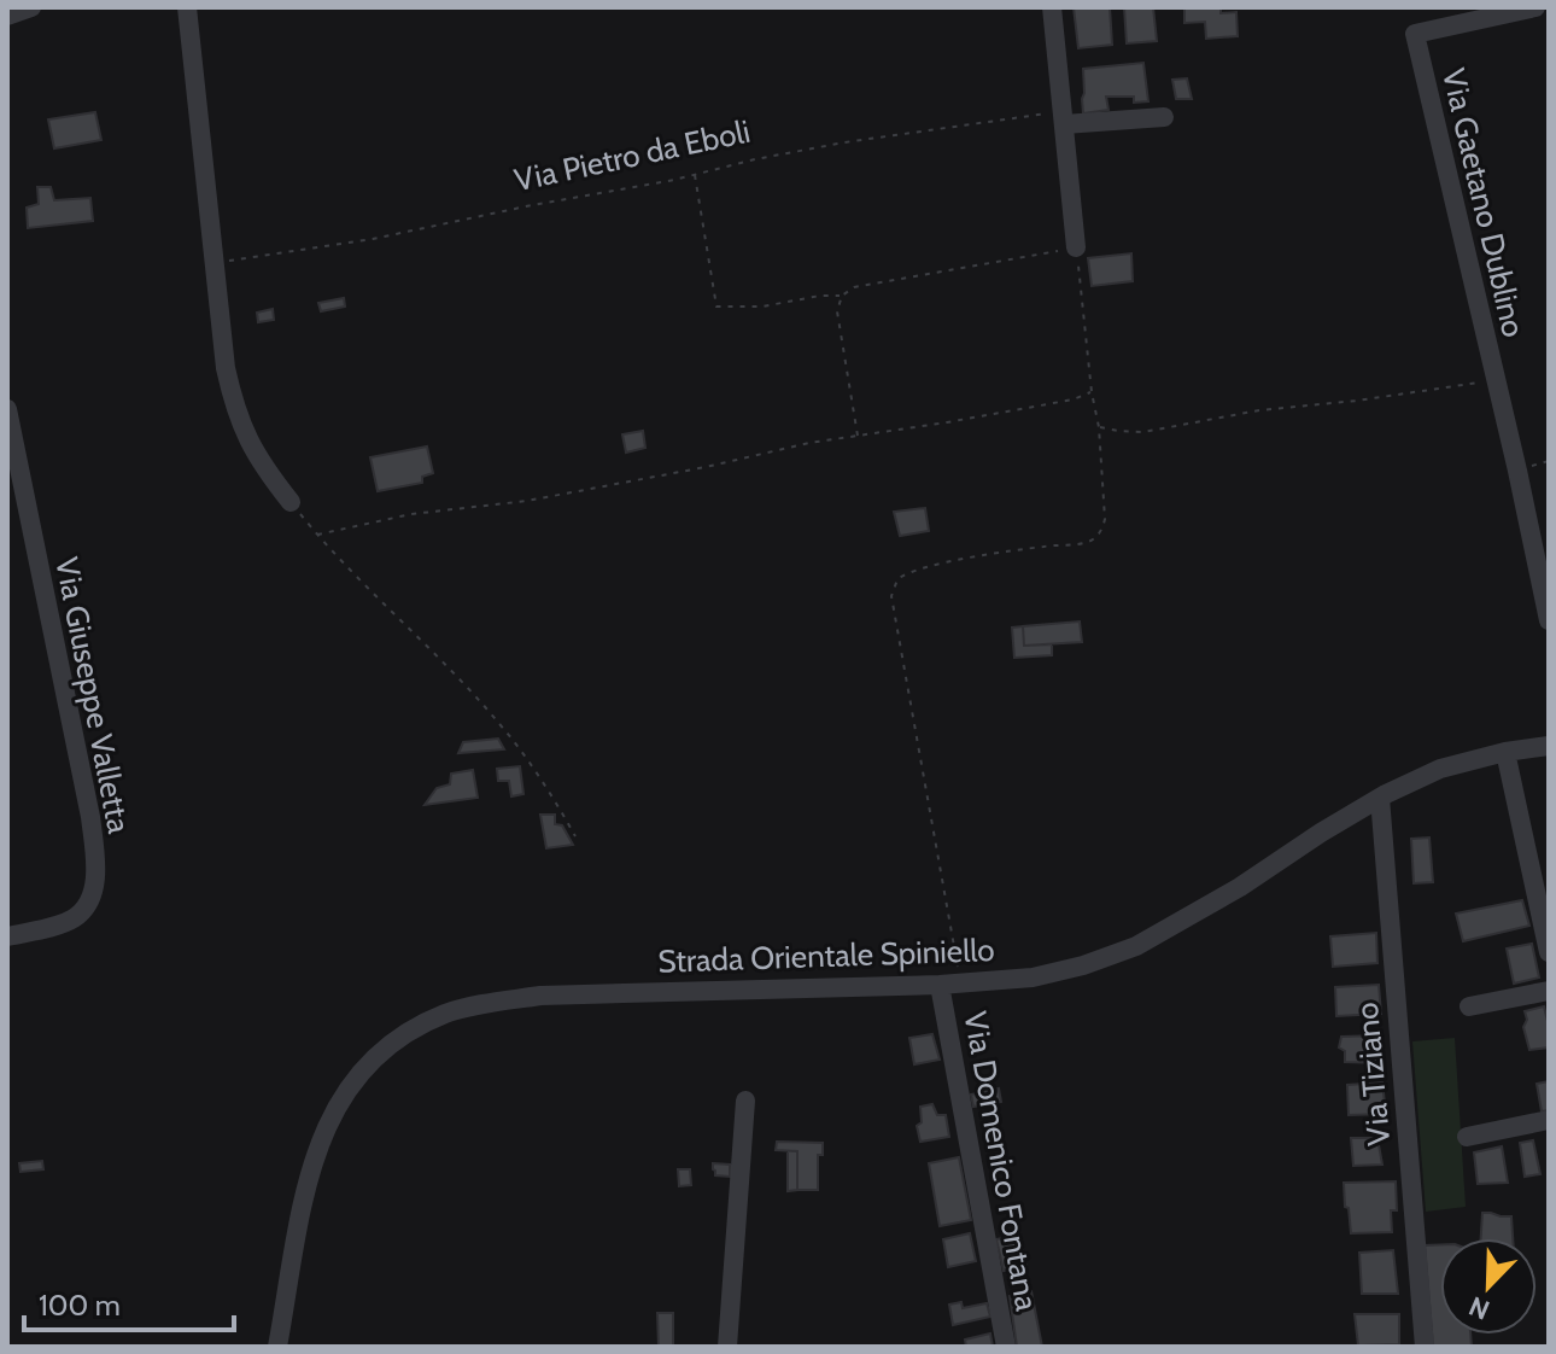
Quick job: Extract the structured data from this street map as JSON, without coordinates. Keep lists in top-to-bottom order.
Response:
{
  "streets": {
    "street": [
      "Via Gaetano Dublino",
      "Via Giuseppe Valletta",
      "Strada Orientale Spiniello",
      "Via Tiziano",
      "Via Domenico Fontana"
    ],
    "path": ["Via Pietro da Eboli"]
  },
  "crossings": [
    ["Strada Orientale Spiniello", "Via Tiziano"],
    ["Strada Orientale Spiniello", "Via Domenico Fontana"]
  ],
  "scale_bar": "100 m",
  "north": "bottom left"
}
